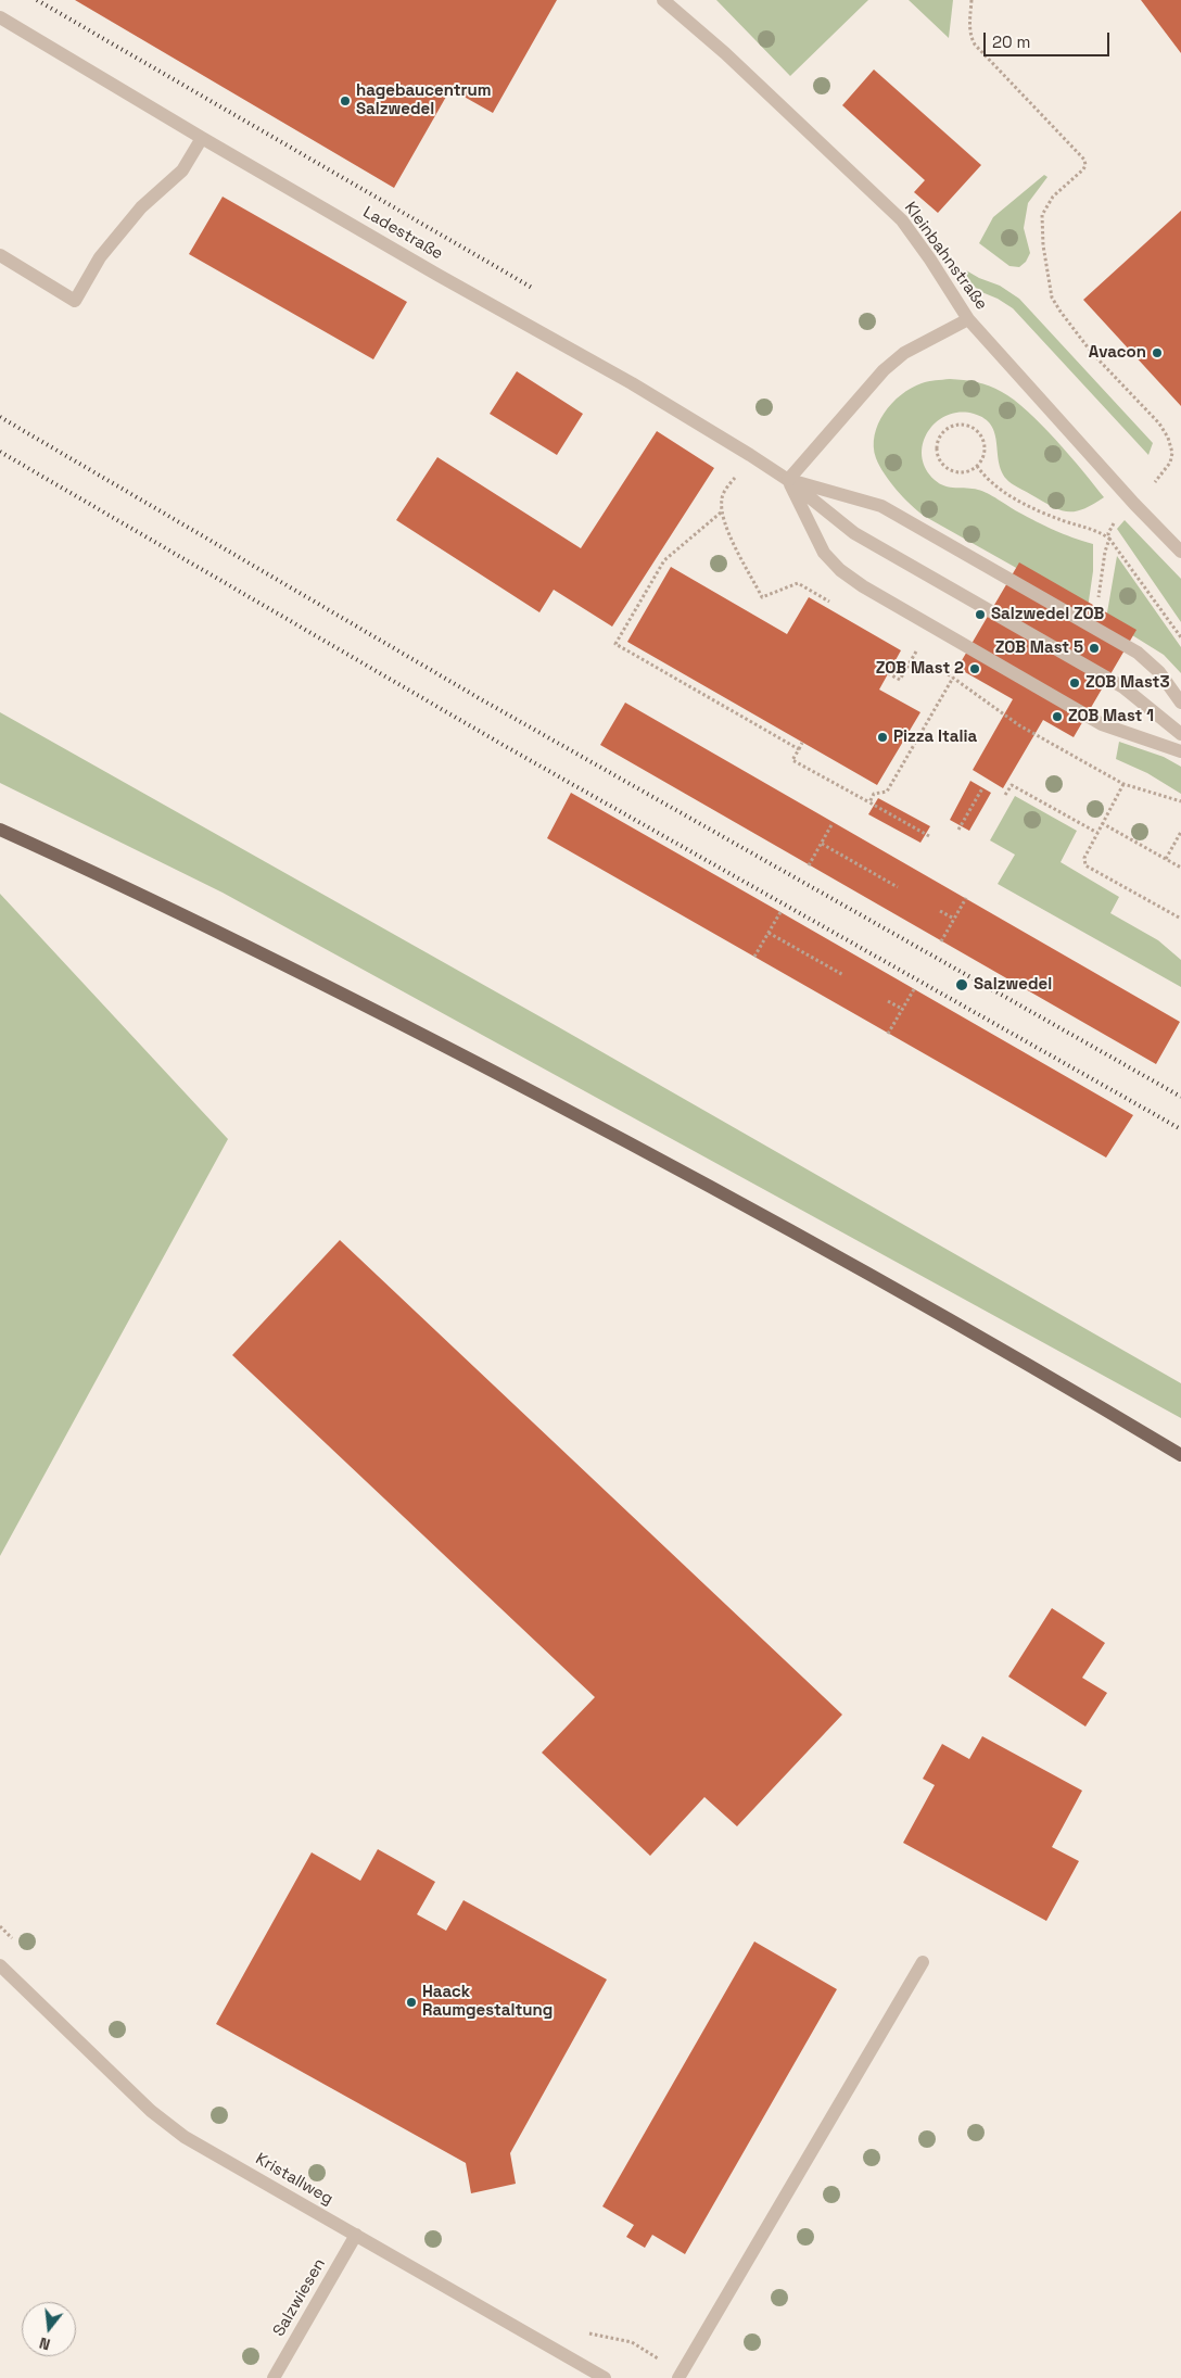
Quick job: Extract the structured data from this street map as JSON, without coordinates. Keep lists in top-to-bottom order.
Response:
{
  "streets": {
    "street": [
      "Ladestraße",
      "Kleinbahnstraße",
      "Kristallweg",
      "Salzwiesen"
    ]
  },
  "crossings": [
    ["Kristallweg", "Salzwiesen"]
  ],
  "places": [
    "hagebaucentrum Salzwedel",
    "Avacon",
    "Salzwedel ZOB",
    "ZOB Mast 5",
    "ZOB Mast 2",
    "ZOB Mast3",
    "ZOB Mast 1",
    "Pizza Italia",
    "Salzwedel",
    "Haack Raumgestaltung"
  ],
  "scale_bar": "20 m",
  "north": "bottom"
}
